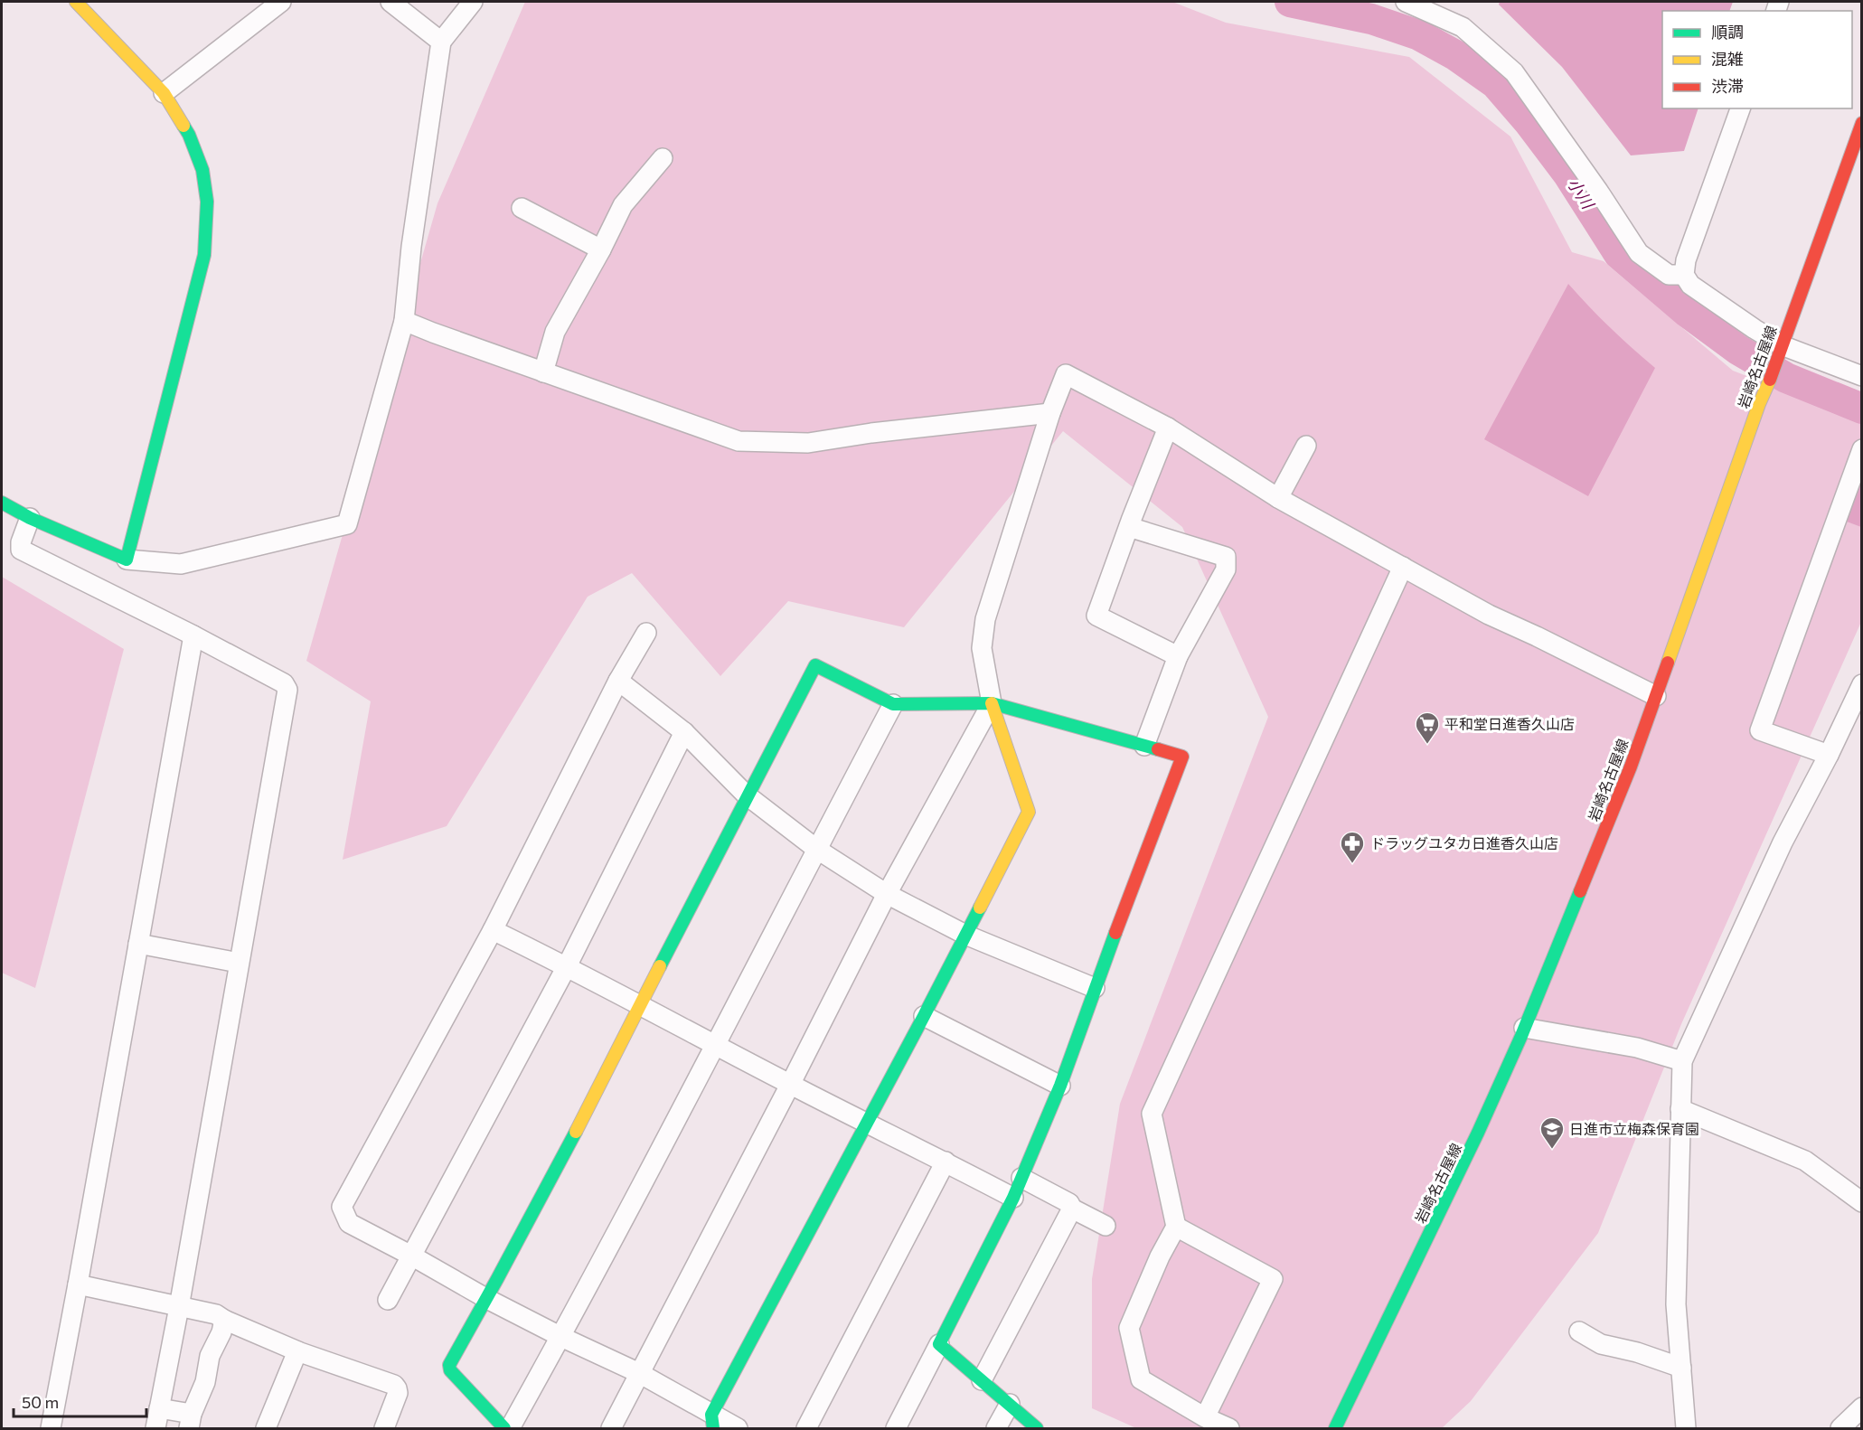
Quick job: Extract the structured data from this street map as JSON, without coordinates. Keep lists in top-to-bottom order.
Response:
{
  "streets": {
    "street": ["岩崎名古屋線"]
  },
  "water": ["小川"],
  "places": {
    "supermarket": ["平和堂日進香久山店"],
    "pharmacy": ["ドラッグユタカ日進香久山店"],
    "school or university": ["日進市立梅森保育園"]
  },
  "legend": ["順調", "混雑", "渋滞"],
  "scale_bar": "50 m"
}
